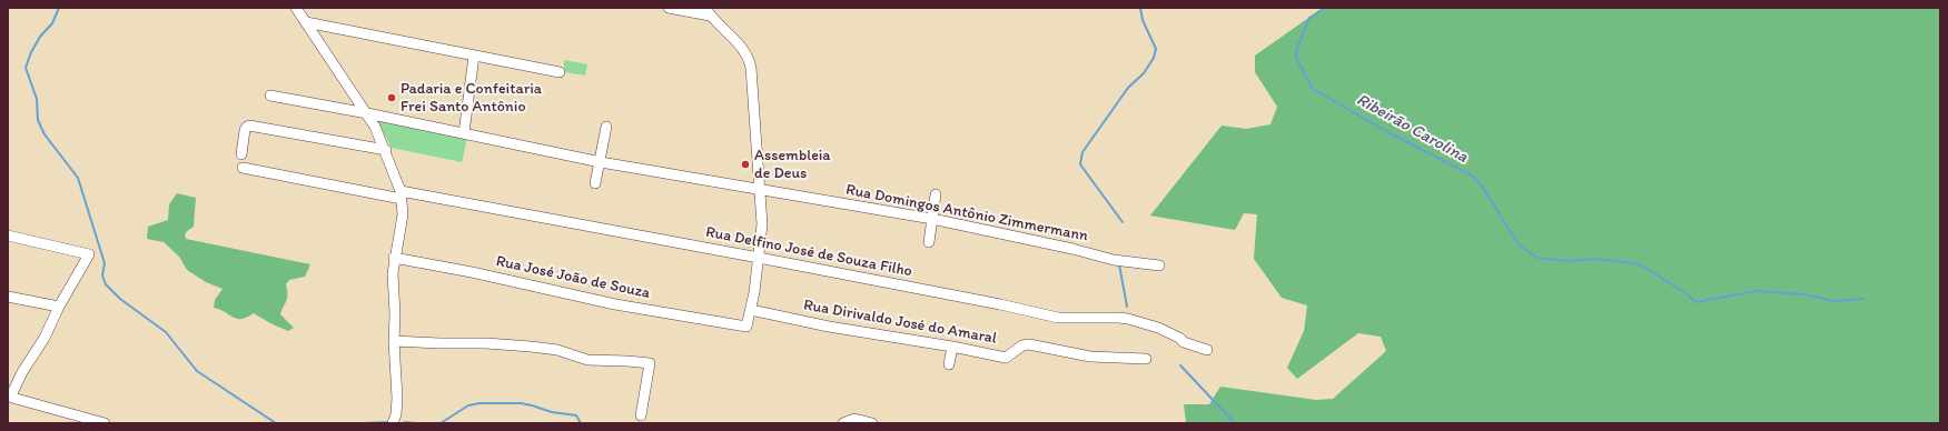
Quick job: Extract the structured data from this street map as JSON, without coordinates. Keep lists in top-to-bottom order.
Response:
{
  "streets": {
    "street": [
      "Rua Domingos Antônio Zimmermann",
      "Rua Delfino José de Souza Filho",
      "Rua José João de Souza",
      "Rua Dirivaldo José do Amaral"
    ]
  },
  "crossings": [
    ["Rua José João de Souza", "Rua Dirivaldo José do Amaral"]
  ],
  "water": ["Ribeirão Carolina"],
  "places": ["Padaria e Confeitaria Frei Santo Antônio", "Assembleia de Deus"]
}
